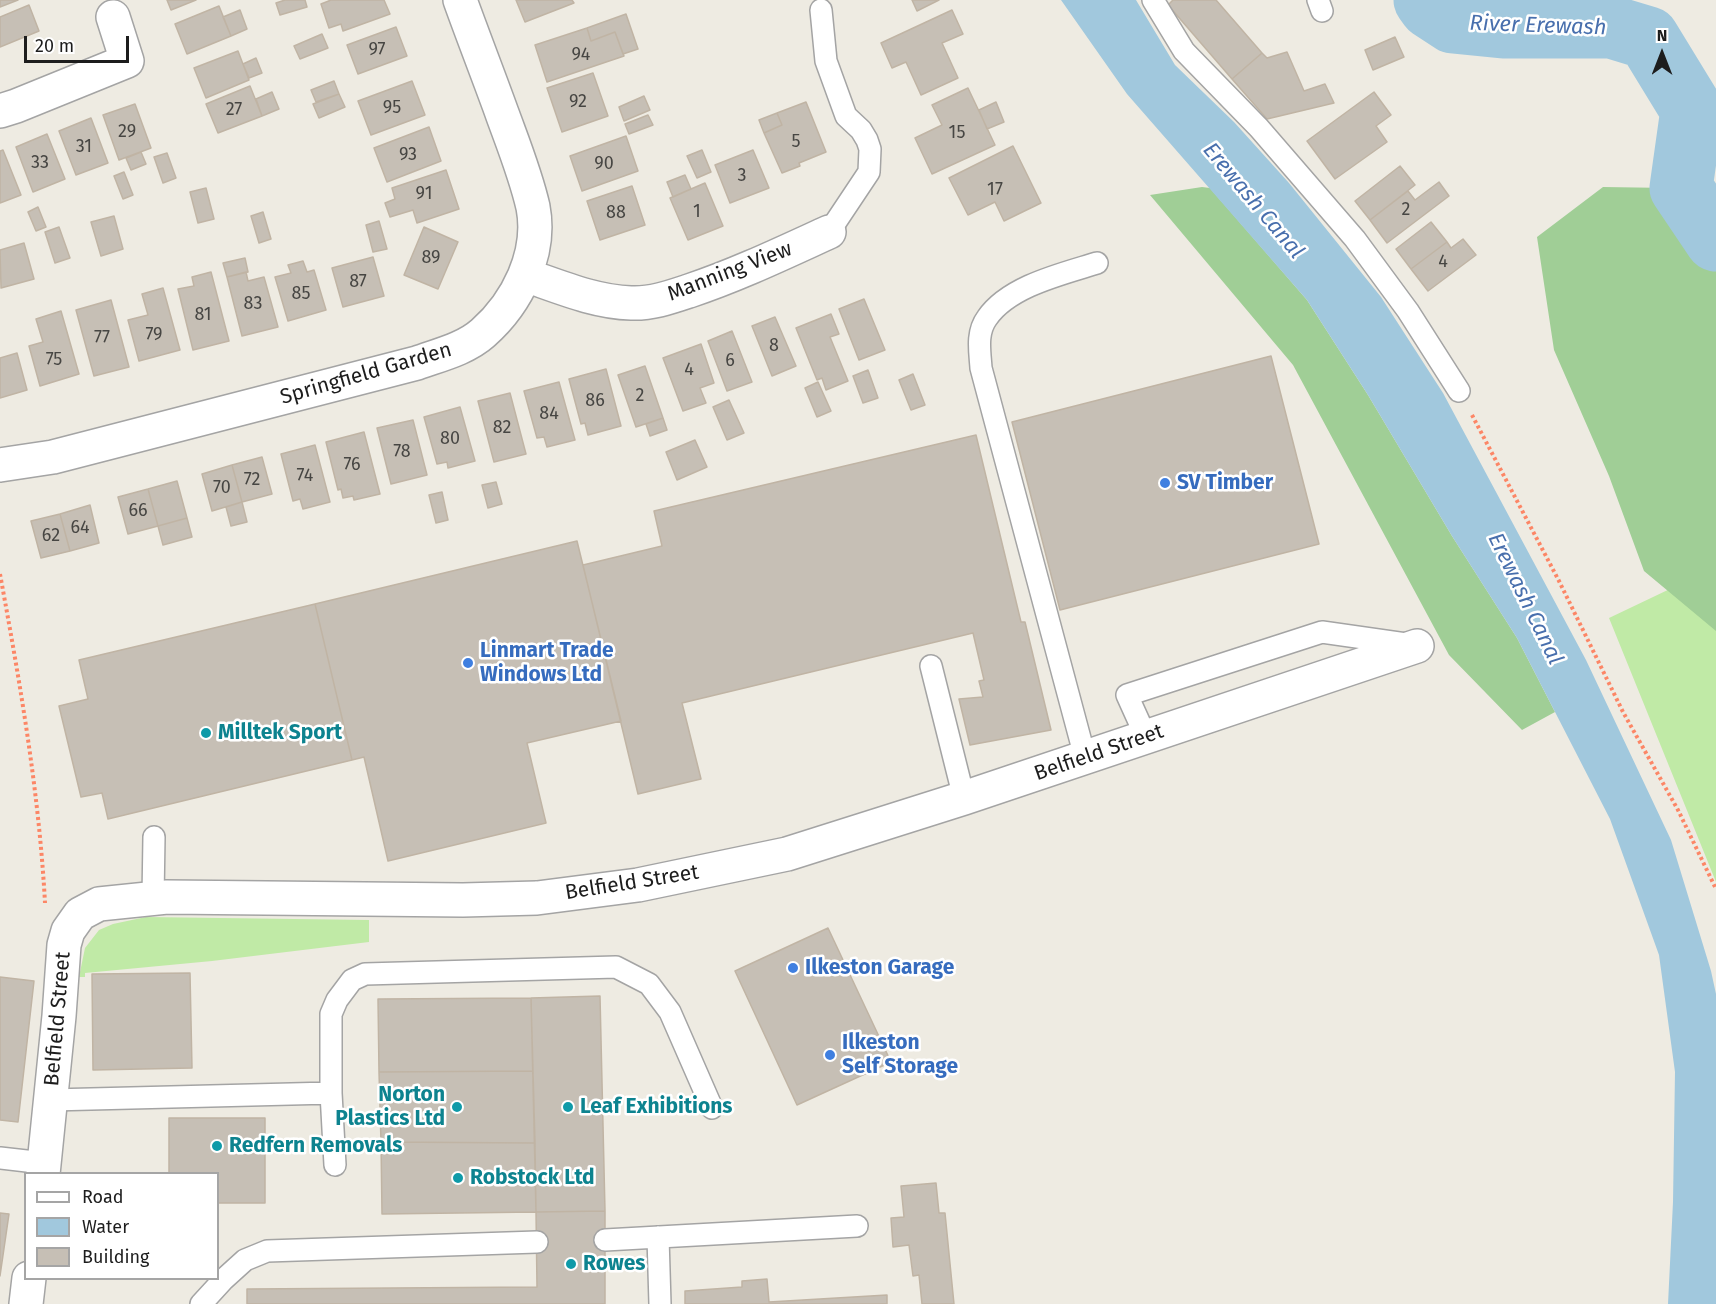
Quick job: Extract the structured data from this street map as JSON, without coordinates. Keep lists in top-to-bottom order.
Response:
{
  "streets": {
    "street": ["Manning View", "Springfield Garden", "Belfield Street"]
  },
  "crossings": [
    ["Manning View", "Springfield Garden"]
  ],
  "water": ["River Erewash", "Erewash Canal"],
  "places": [
    "SV Timber",
    "Linmart Trade Windows Ltd",
    "Milltek Sport",
    "Ilkeston Garage",
    "Ilkeston Self Storage",
    "Norton Plastics Ltd",
    "Leaf Exhibitions",
    "Redfern Removals",
    "Robstock Ltd",
    "Rowes"
  ],
  "house_numbers": [
    "97",
    "94",
    "92",
    "95",
    "27",
    "29",
    "15",
    "5",
    "31",
    "93",
    "33",
    "90",
    "3",
    "17",
    "91",
    "2",
    "1",
    "88",
    "89",
    "4",
    "87",
    "85",
    "83",
    "81",
    "79",
    "77",
    "8",
    "75",
    "6",
    "4",
    "2",
    "86",
    "84",
    "82",
    "80",
    "78",
    "76",
    "74",
    "72",
    "70",
    "66",
    "64",
    "62"
  ],
  "legend": ["Road", "Water", "Building"],
  "scale_bar": "20 m",
  "north": "top"
}
